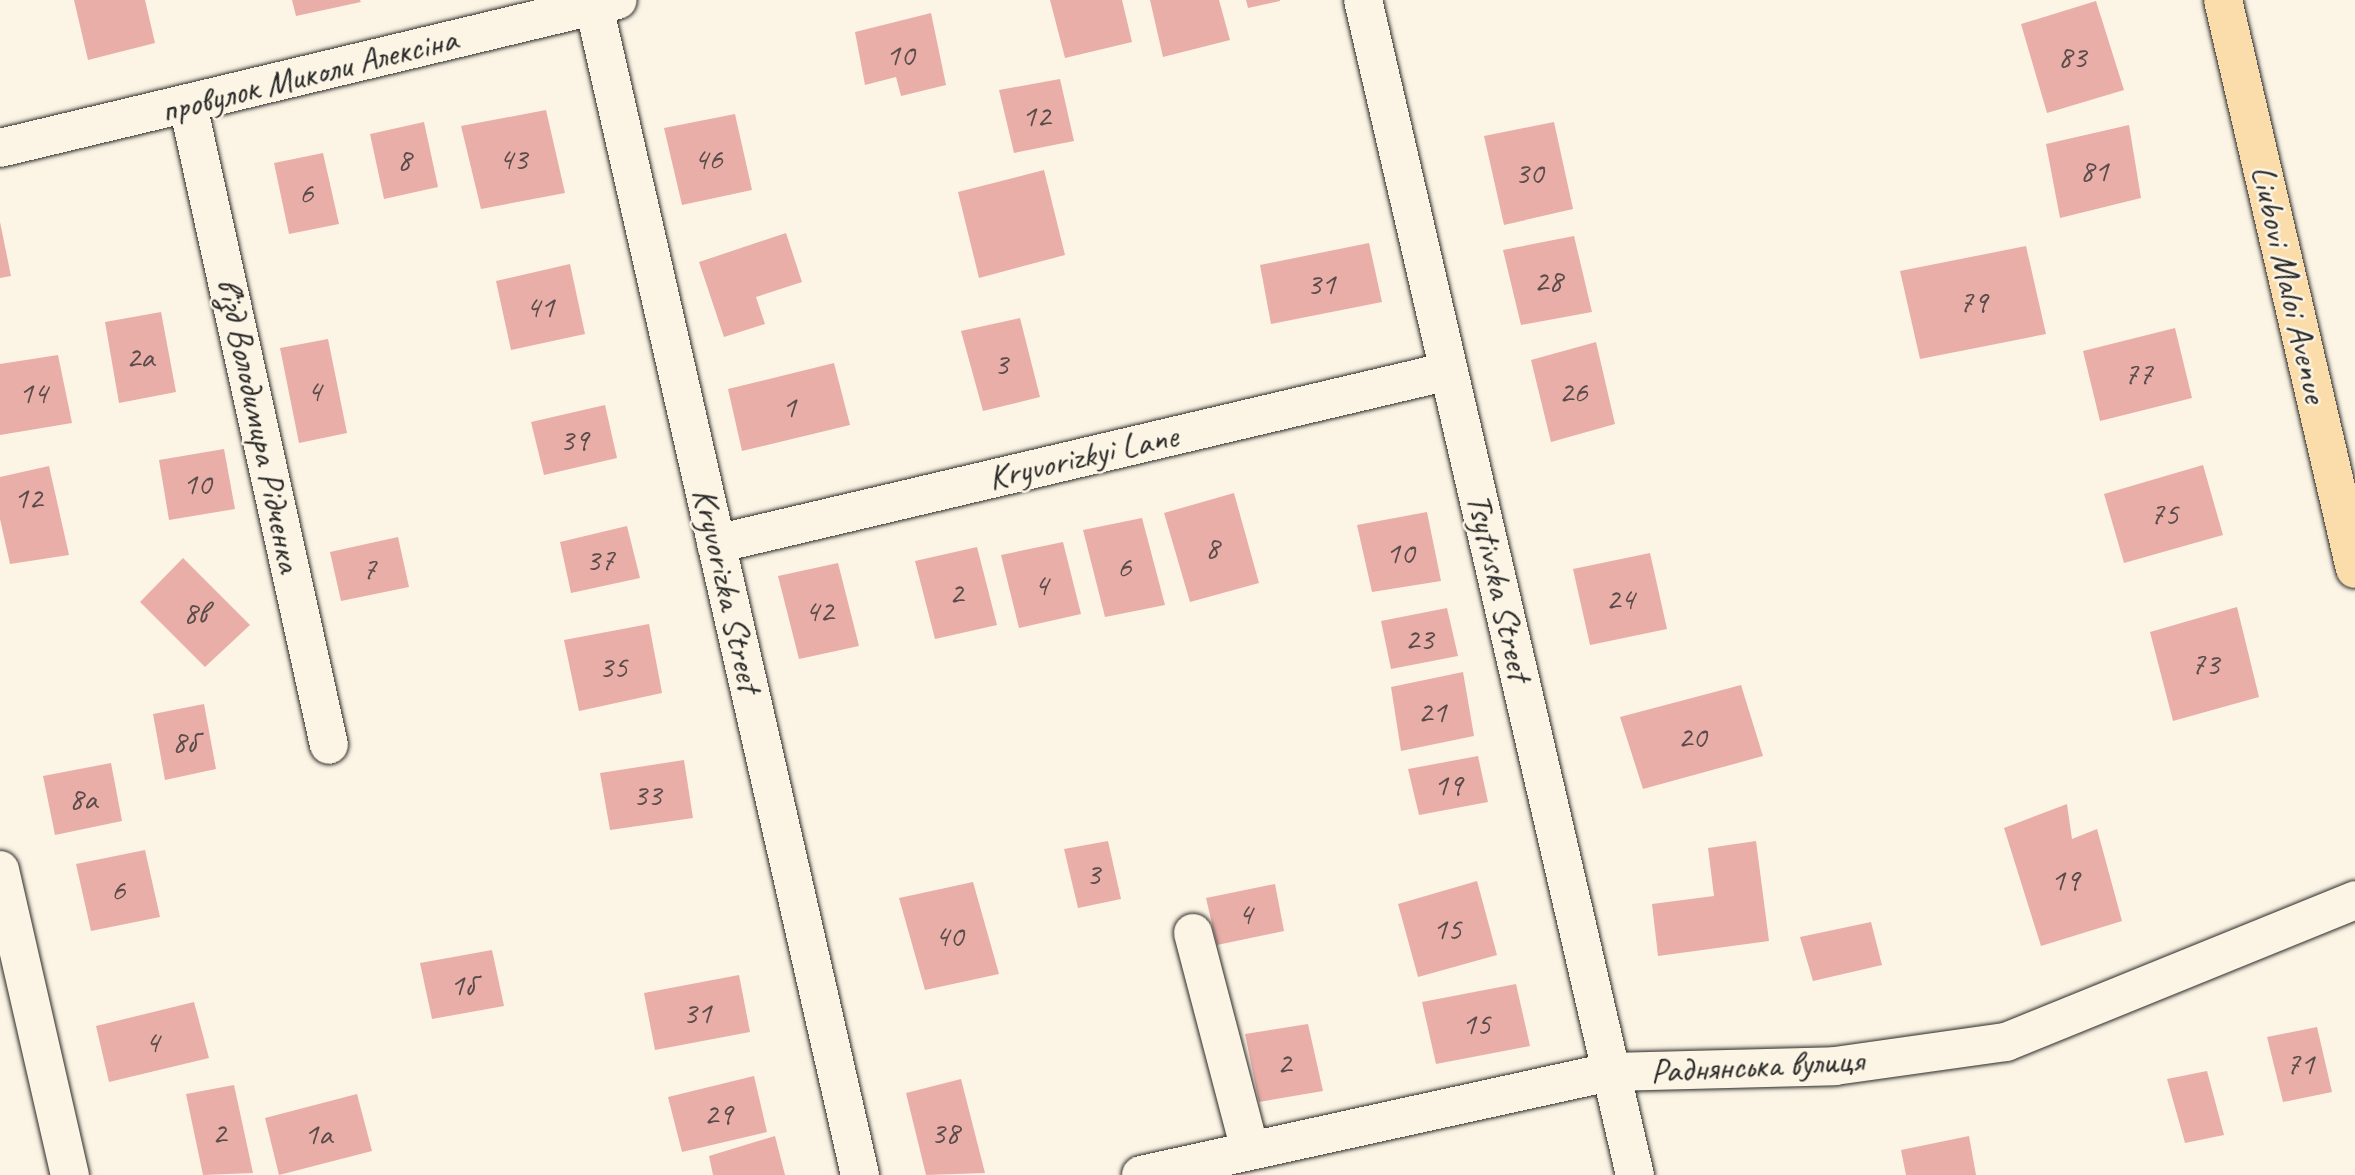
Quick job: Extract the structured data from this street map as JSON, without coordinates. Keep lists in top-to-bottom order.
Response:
{
  "streets": {
    "main road": ["Liubovi Maloi Avenue"],
    "street": [
      "провулок Миколи Алексіна",
      "в’їзд Володимира Рідченка",
      "Kryvorizkyi Lane",
      "Tsytivska Street",
      "Kryvorizka Street",
      "Раднянська вулиця"
    ]
  },
  "crossings": [
    ["провулок Миколи Алексіна", "в’їзд Володимира Рідченка"],
    ["провулок Миколи Алексіна", "Kryvorizka Street"],
    ["Kryvorizkyi Lane", "Tsytivska Street"],
    ["Kryvorizkyi Lane", "Kryvorizka Street"],
    ["Tsytivska Street", "Раднянська вулиця"]
  ],
  "house_numbers": [
    "10",
    "83",
    "12",
    "43",
    "46",
    "8",
    "81",
    "30",
    "6",
    "28",
    "31",
    "79",
    "41",
    "2а",
    "3",
    "77",
    "4",
    "26",
    "14",
    "1",
    "39",
    "10",
    "12",
    "75",
    "8",
    "10",
    "37",
    "6",
    "7",
    "4",
    "2",
    "24",
    "42",
    "8в",
    "23",
    "73",
    "35",
    "21",
    "20",
    "8б",
    "19",
    "33",
    "8а",
    "3",
    "19",
    "6",
    "4",
    "15",
    "40",
    "1б",
    "31",
    "15",
    "4",
    "2",
    "71",
    "29",
    "2",
    "38",
    "1а"
  ]
}
